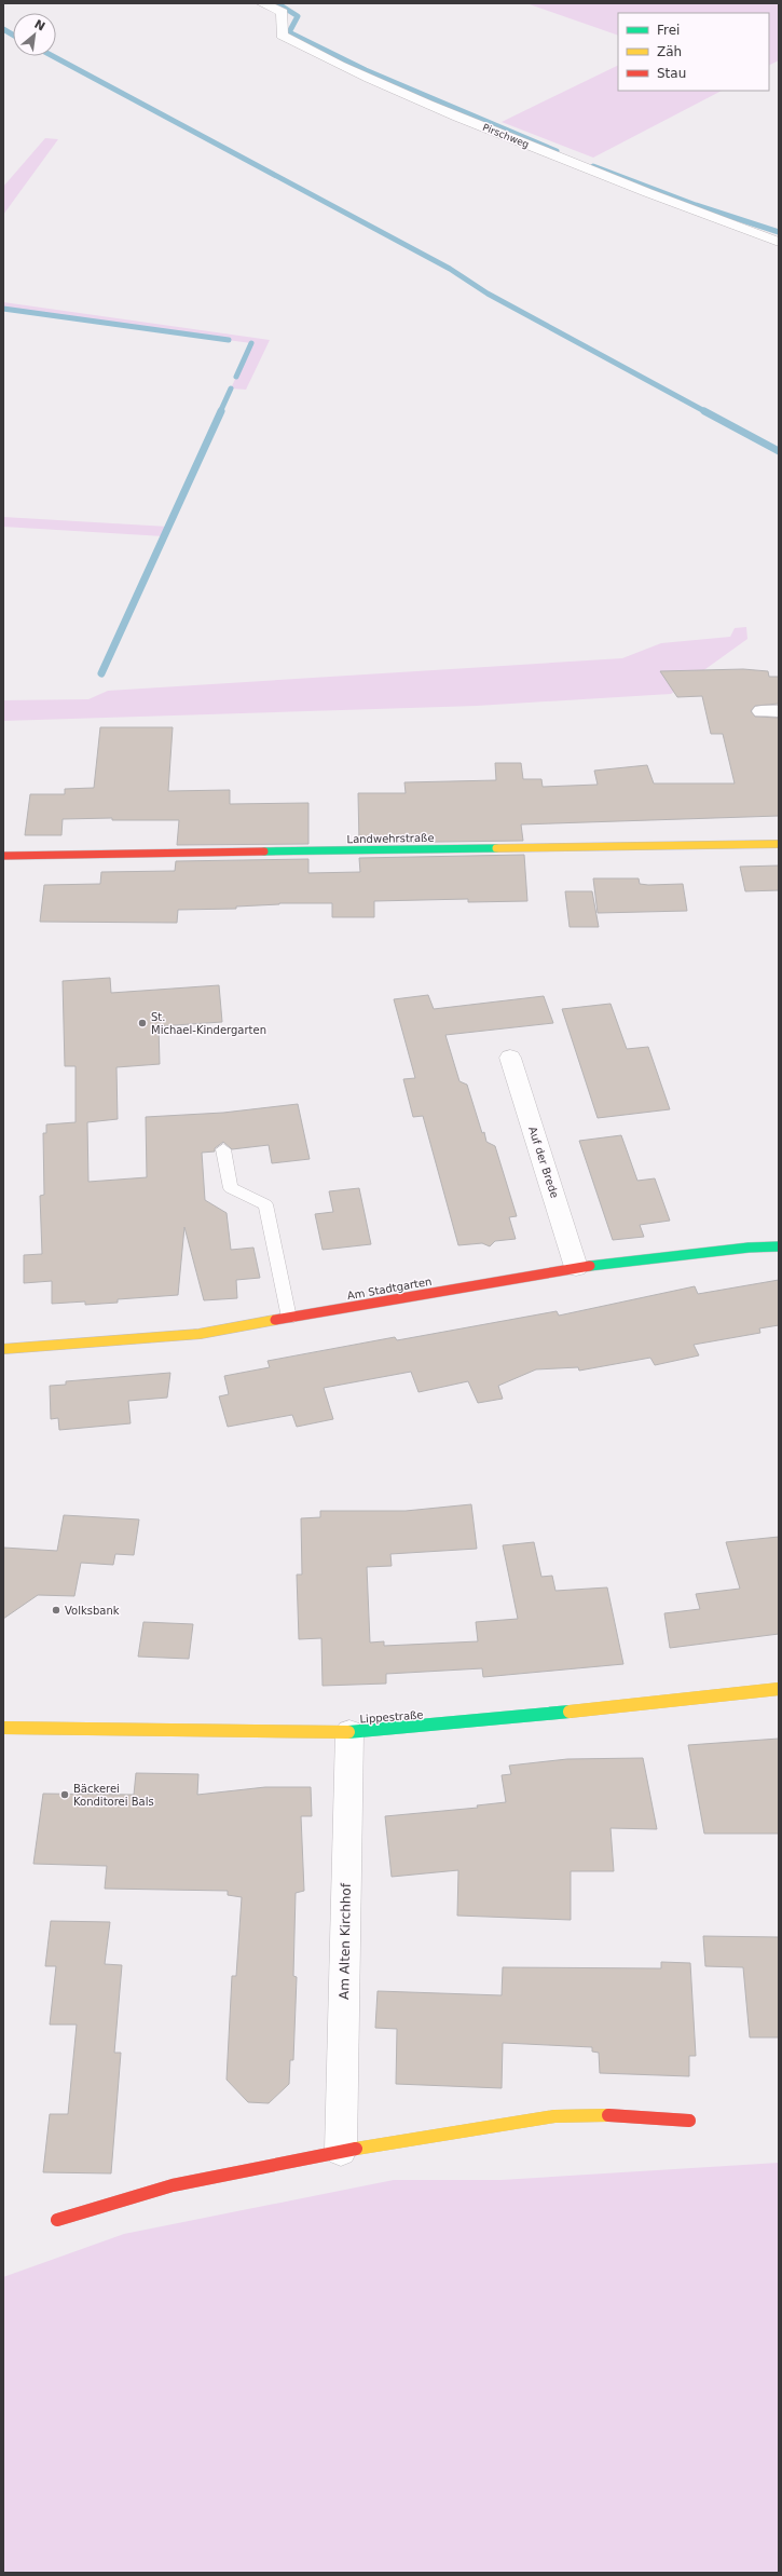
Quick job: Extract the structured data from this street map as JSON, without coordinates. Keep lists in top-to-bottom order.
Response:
{
  "streets": {
    "street": [
      "Pirschweg",
      "Landwehrstraße",
      "Auf der Brede",
      "Am Stadtgarten",
      "Lippestraße",
      "Am Alten Kirchhof"
    ]
  },
  "crossings": [
    ["Auf der Brede", "Am Stadtgarten"],
    ["Lippestraße", "Am Alten Kirchhof"]
  ],
  "places": ["St. Michael-Kindergarten", "Volksbank", "Bäckerei Konditorei Bals"],
  "legend": ["Frei", "Zäh", "Stau"],
  "north": "top right"
}
